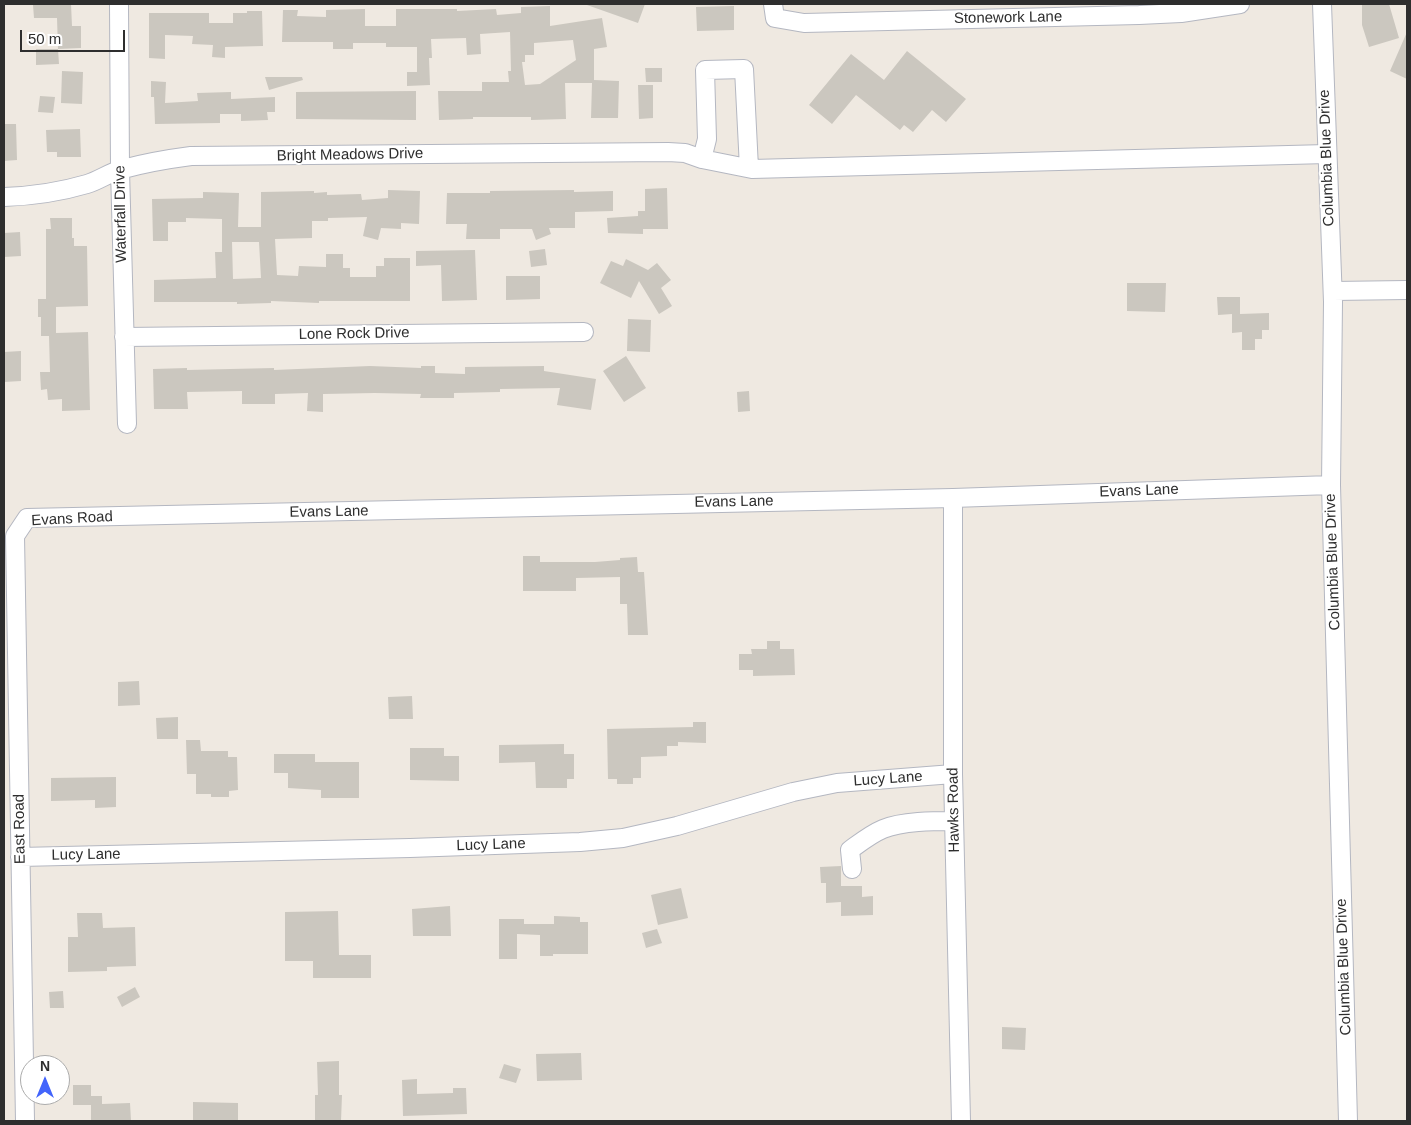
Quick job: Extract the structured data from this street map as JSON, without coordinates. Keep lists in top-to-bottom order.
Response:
{
  "streets": {
    "street": [
      "Stonework Lane",
      "Bright Meadows Drive",
      "Columbia Blue Drive",
      "Waterfall Drive",
      "Lone Rock Drive",
      "Evans Lane",
      "Evans Road",
      "Lucy Lane",
      "Hawks Road",
      "East Road"
    ]
  },
  "crossings": [
    ["Bright Meadows Drive", "Columbia Blue Drive"],
    ["Bright Meadows Drive", "Waterfall Drive"],
    ["Columbia Blue Drive", "Evans Lane"],
    ["Waterfall Drive", "Lone Rock Drive"],
    ["Evans Lane", "Evans Road"],
    ["Evans Lane", "Hawks Road"],
    ["Evans Road", "East Road"],
    ["Lucy Lane", "Hawks Road"],
    ["Lucy Lane", "East Road"]
  ],
  "scale_bar": "50 m",
  "north": "top"
}
